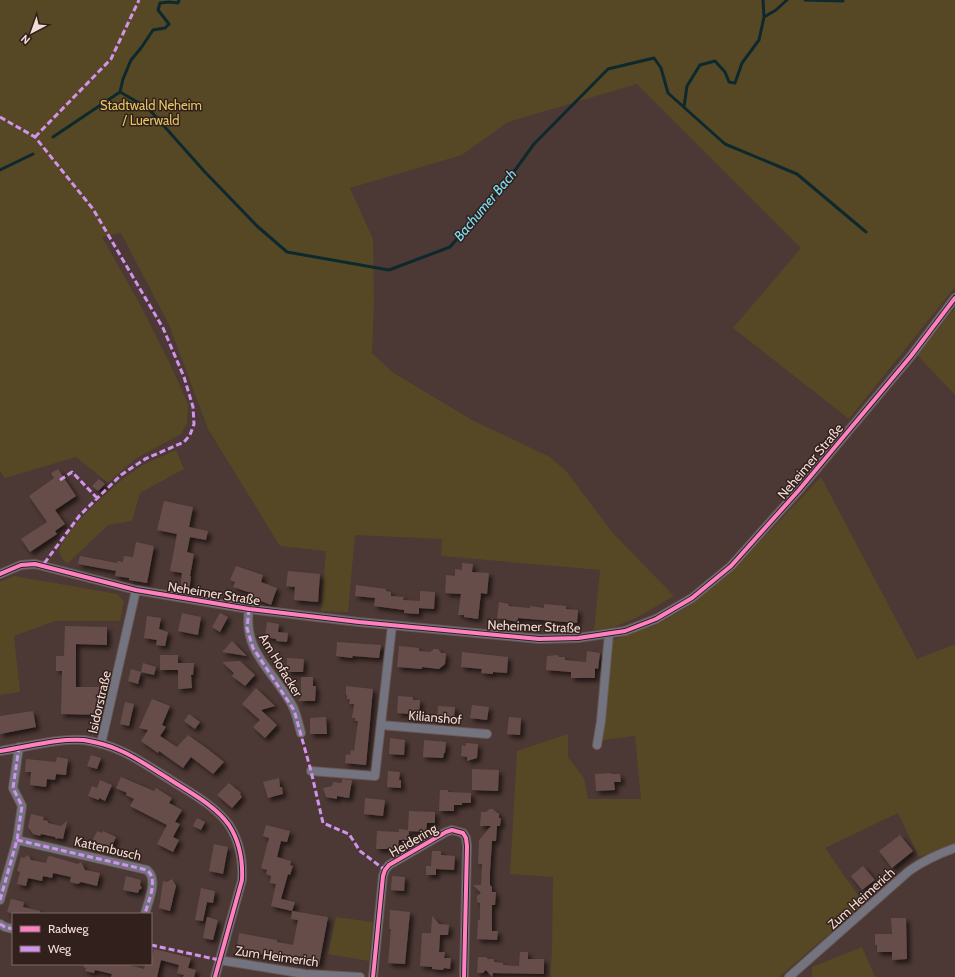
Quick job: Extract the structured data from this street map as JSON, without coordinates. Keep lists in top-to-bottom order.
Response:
{
  "streets": {
    "street": [
      "Neheimer Straße",
      "Am Hofacker",
      "Isidorstraße",
      "Kilianshof",
      "Heidering",
      "Kattenbusch",
      "Zum Heimerich"
    ]
  },
  "crossings": [
    ["Neheimer Straße", "Am Hofacker"],
    ["Neheimer Straße", "Isidorstraße"],
    ["Isidorstraße", "Zum Heimerich"]
  ],
  "water": ["Bachumer Bach"],
  "parks": ["Stadtwald Neheim / Luerwald"],
  "legend": ["Radweg", "Weg"],
  "north": "bottom left"
}
